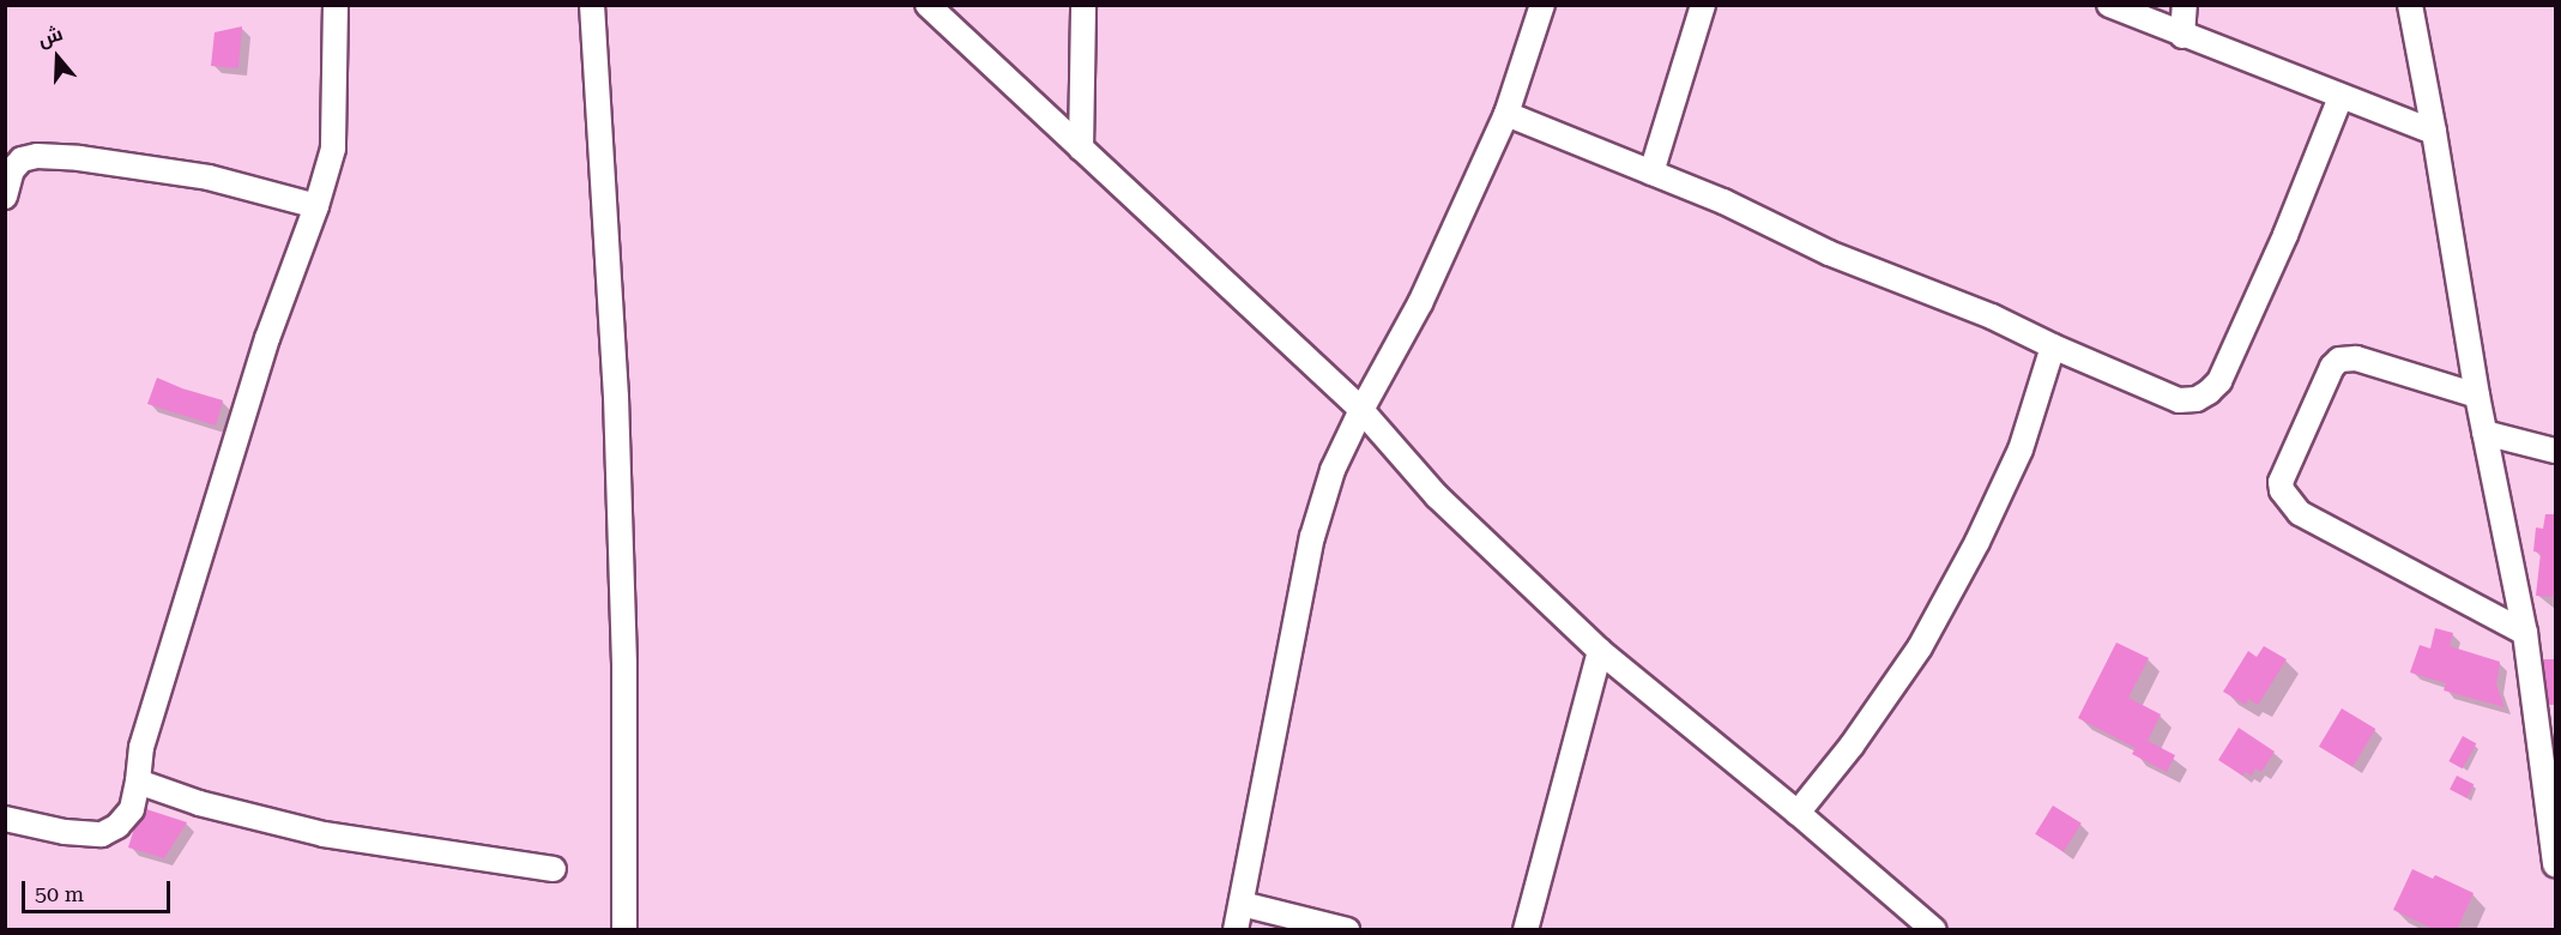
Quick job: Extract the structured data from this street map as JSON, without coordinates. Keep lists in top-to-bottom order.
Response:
{
  "scale_bar": "50 m",
  "north": "top"
}
